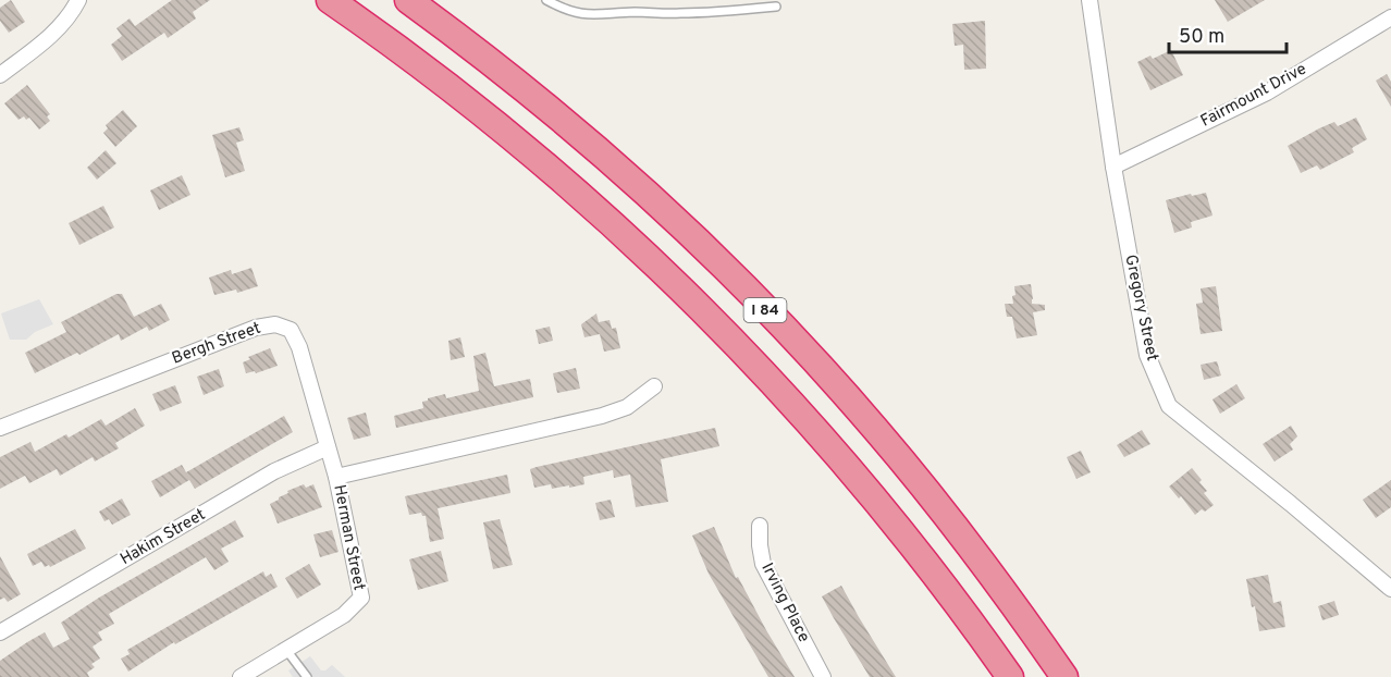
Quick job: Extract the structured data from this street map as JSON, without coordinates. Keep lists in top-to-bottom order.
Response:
{
  "streets": {
    "highway": ["I 84"],
    "street": [
      "Fairmount Drive",
      "Gregory Street",
      "Bergh Street",
      "Hakim Street",
      "Herman Street",
      "Irving Place"
    ]
  },
  "crossings": [
    ["Fairmount Drive", "Gregory Street"],
    ["Bergh Street", "Hakim Street"],
    ["Bergh Street", "Herman Street"]
  ],
  "scale_bar": "50 m"
}
